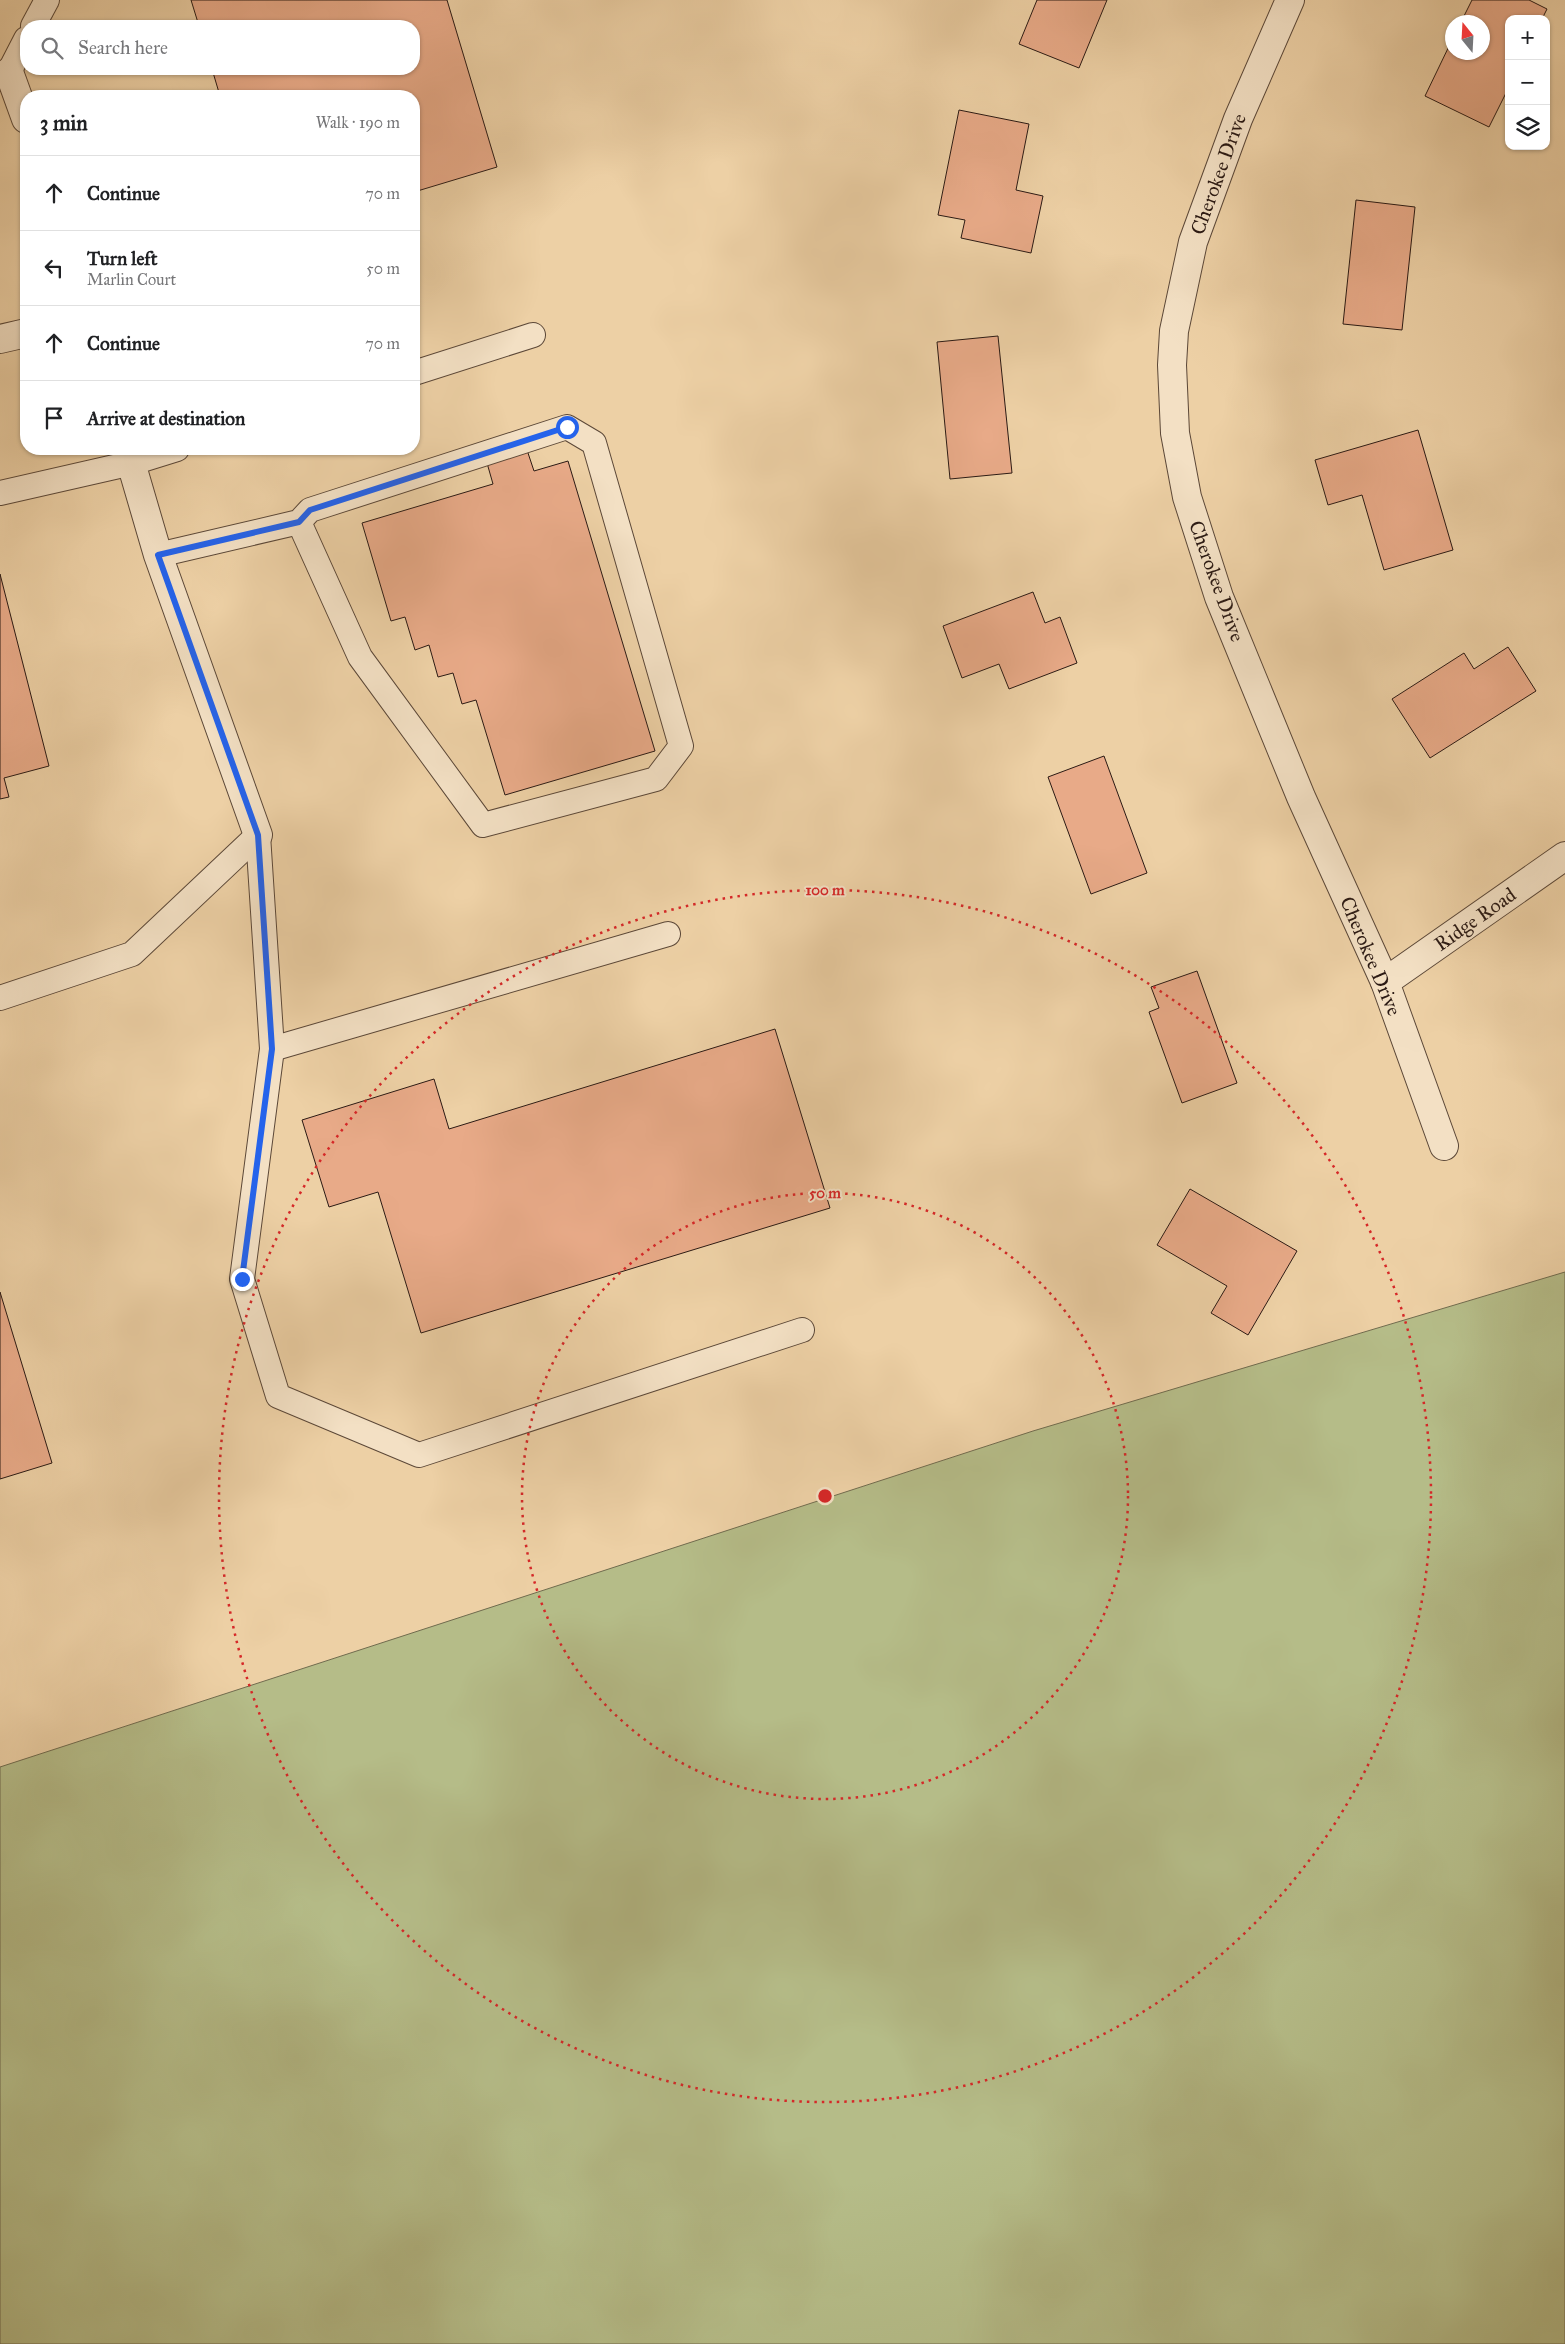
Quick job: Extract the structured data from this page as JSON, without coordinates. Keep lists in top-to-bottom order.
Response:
{
  "streets": {
    "street": ["Cherokee Drive", "Ridge Road"]
  },
  "crossings": [
    ["Cherokee Drive", "Ridge Road"]
  ],
  "north": "top",
  "page": {
    "map_buttons": ["+", "−"],
    "search": "Search here",
    "heading": ["3 min", "Walk · 190 m"],
    "list": [
      ["Continue", "70 m"],
      ["Turn left", "Marlin Court", "50 m"],
      ["Continue", "70 m"],
      "Arrive at destination"
    ]
  },
  "rings": ["100 m", "50 m"]
}
